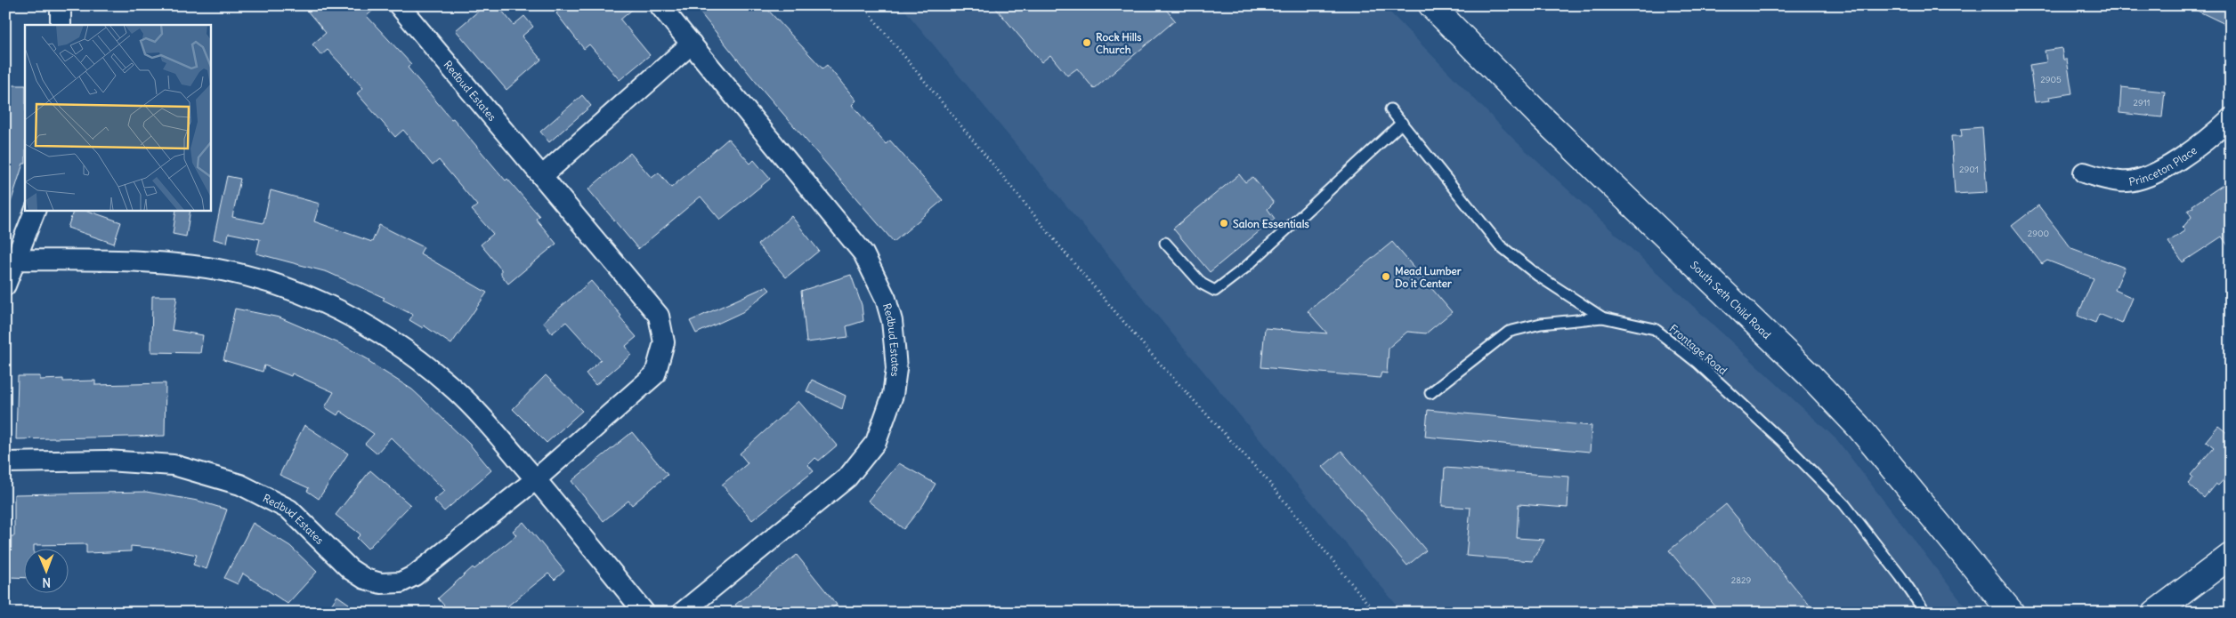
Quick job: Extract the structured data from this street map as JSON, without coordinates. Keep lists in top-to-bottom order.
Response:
{
  "streets": {
    "main road": ["South Seth Child Road"],
    "street": ["Redbud Estates", "Princeton Place"],
    "lane": ["Frontage Road"]
  },
  "places": ["Rock Hills Church", "Salon Essentials", "Mead Lumber Do it Center"],
  "house_numbers": [
    "2905",
    "2911",
    "2901",
    "2900",
    "2829"
  ],
  "north": "bottom"
}
